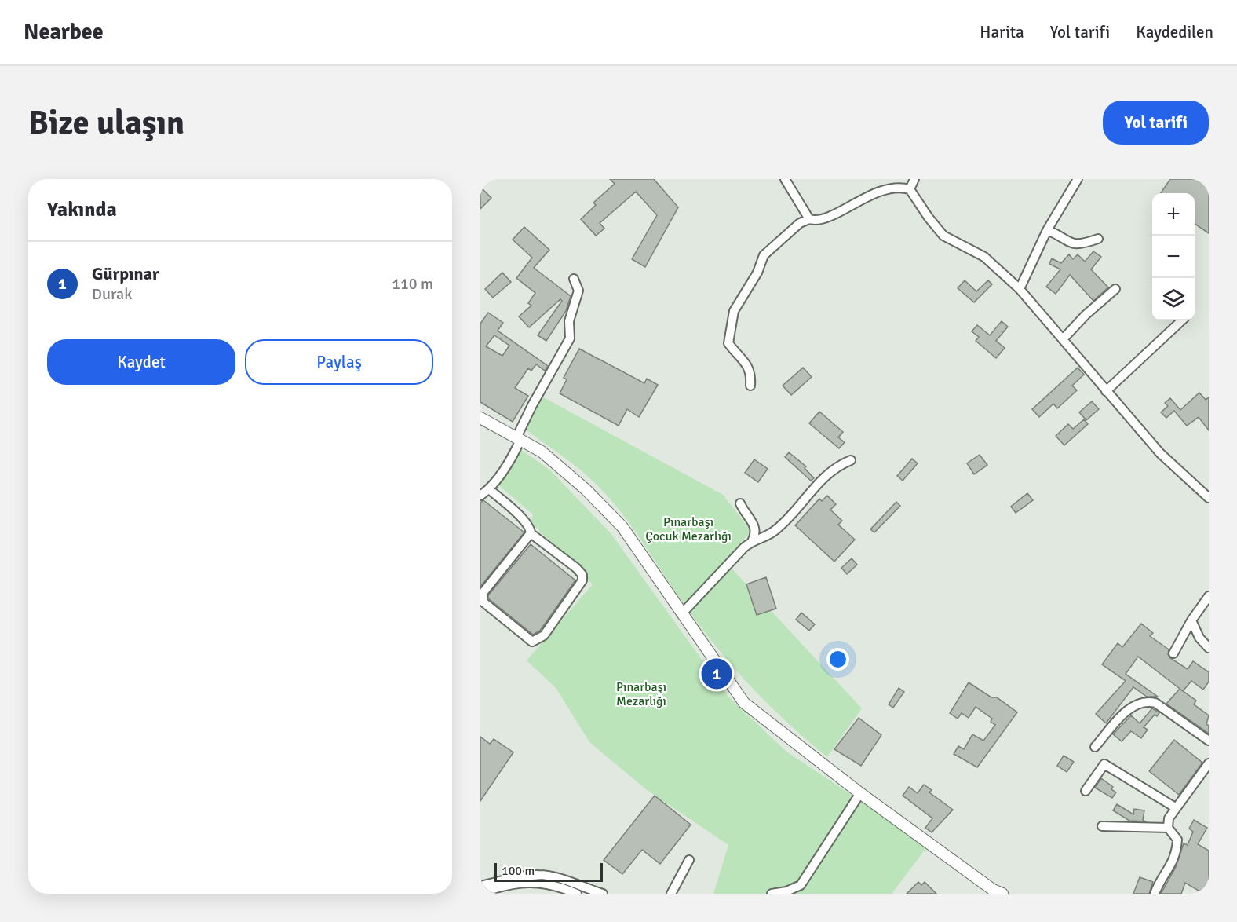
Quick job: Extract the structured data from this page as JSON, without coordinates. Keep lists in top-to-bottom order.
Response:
{
  "parks": ["Pınarbaşı Çocuk Mezarlığı", "Pınarbaşı Mezarlığı"],
  "scale_bar": "100 m",
  "page": {
    "header": "Nearbee",
    "nav": ["Harita", "Yol tarifi", "Kaydedilen"],
    "buttons": [
      "Yol tarifi",
      ["Kaydet", "Paylaş"]
    ],
    "title": "Bize ulaşın",
    "heading": "Yakında",
    "map_buttons": ["+", "−"],
    "list": [
      {
        "mark": "1",
        "name": "Gürpınar",
        "note": "Durak",
        "value": "110 m"
      }
    ],
    "pins": "1",
    "scale": "100 m"
  }
}
